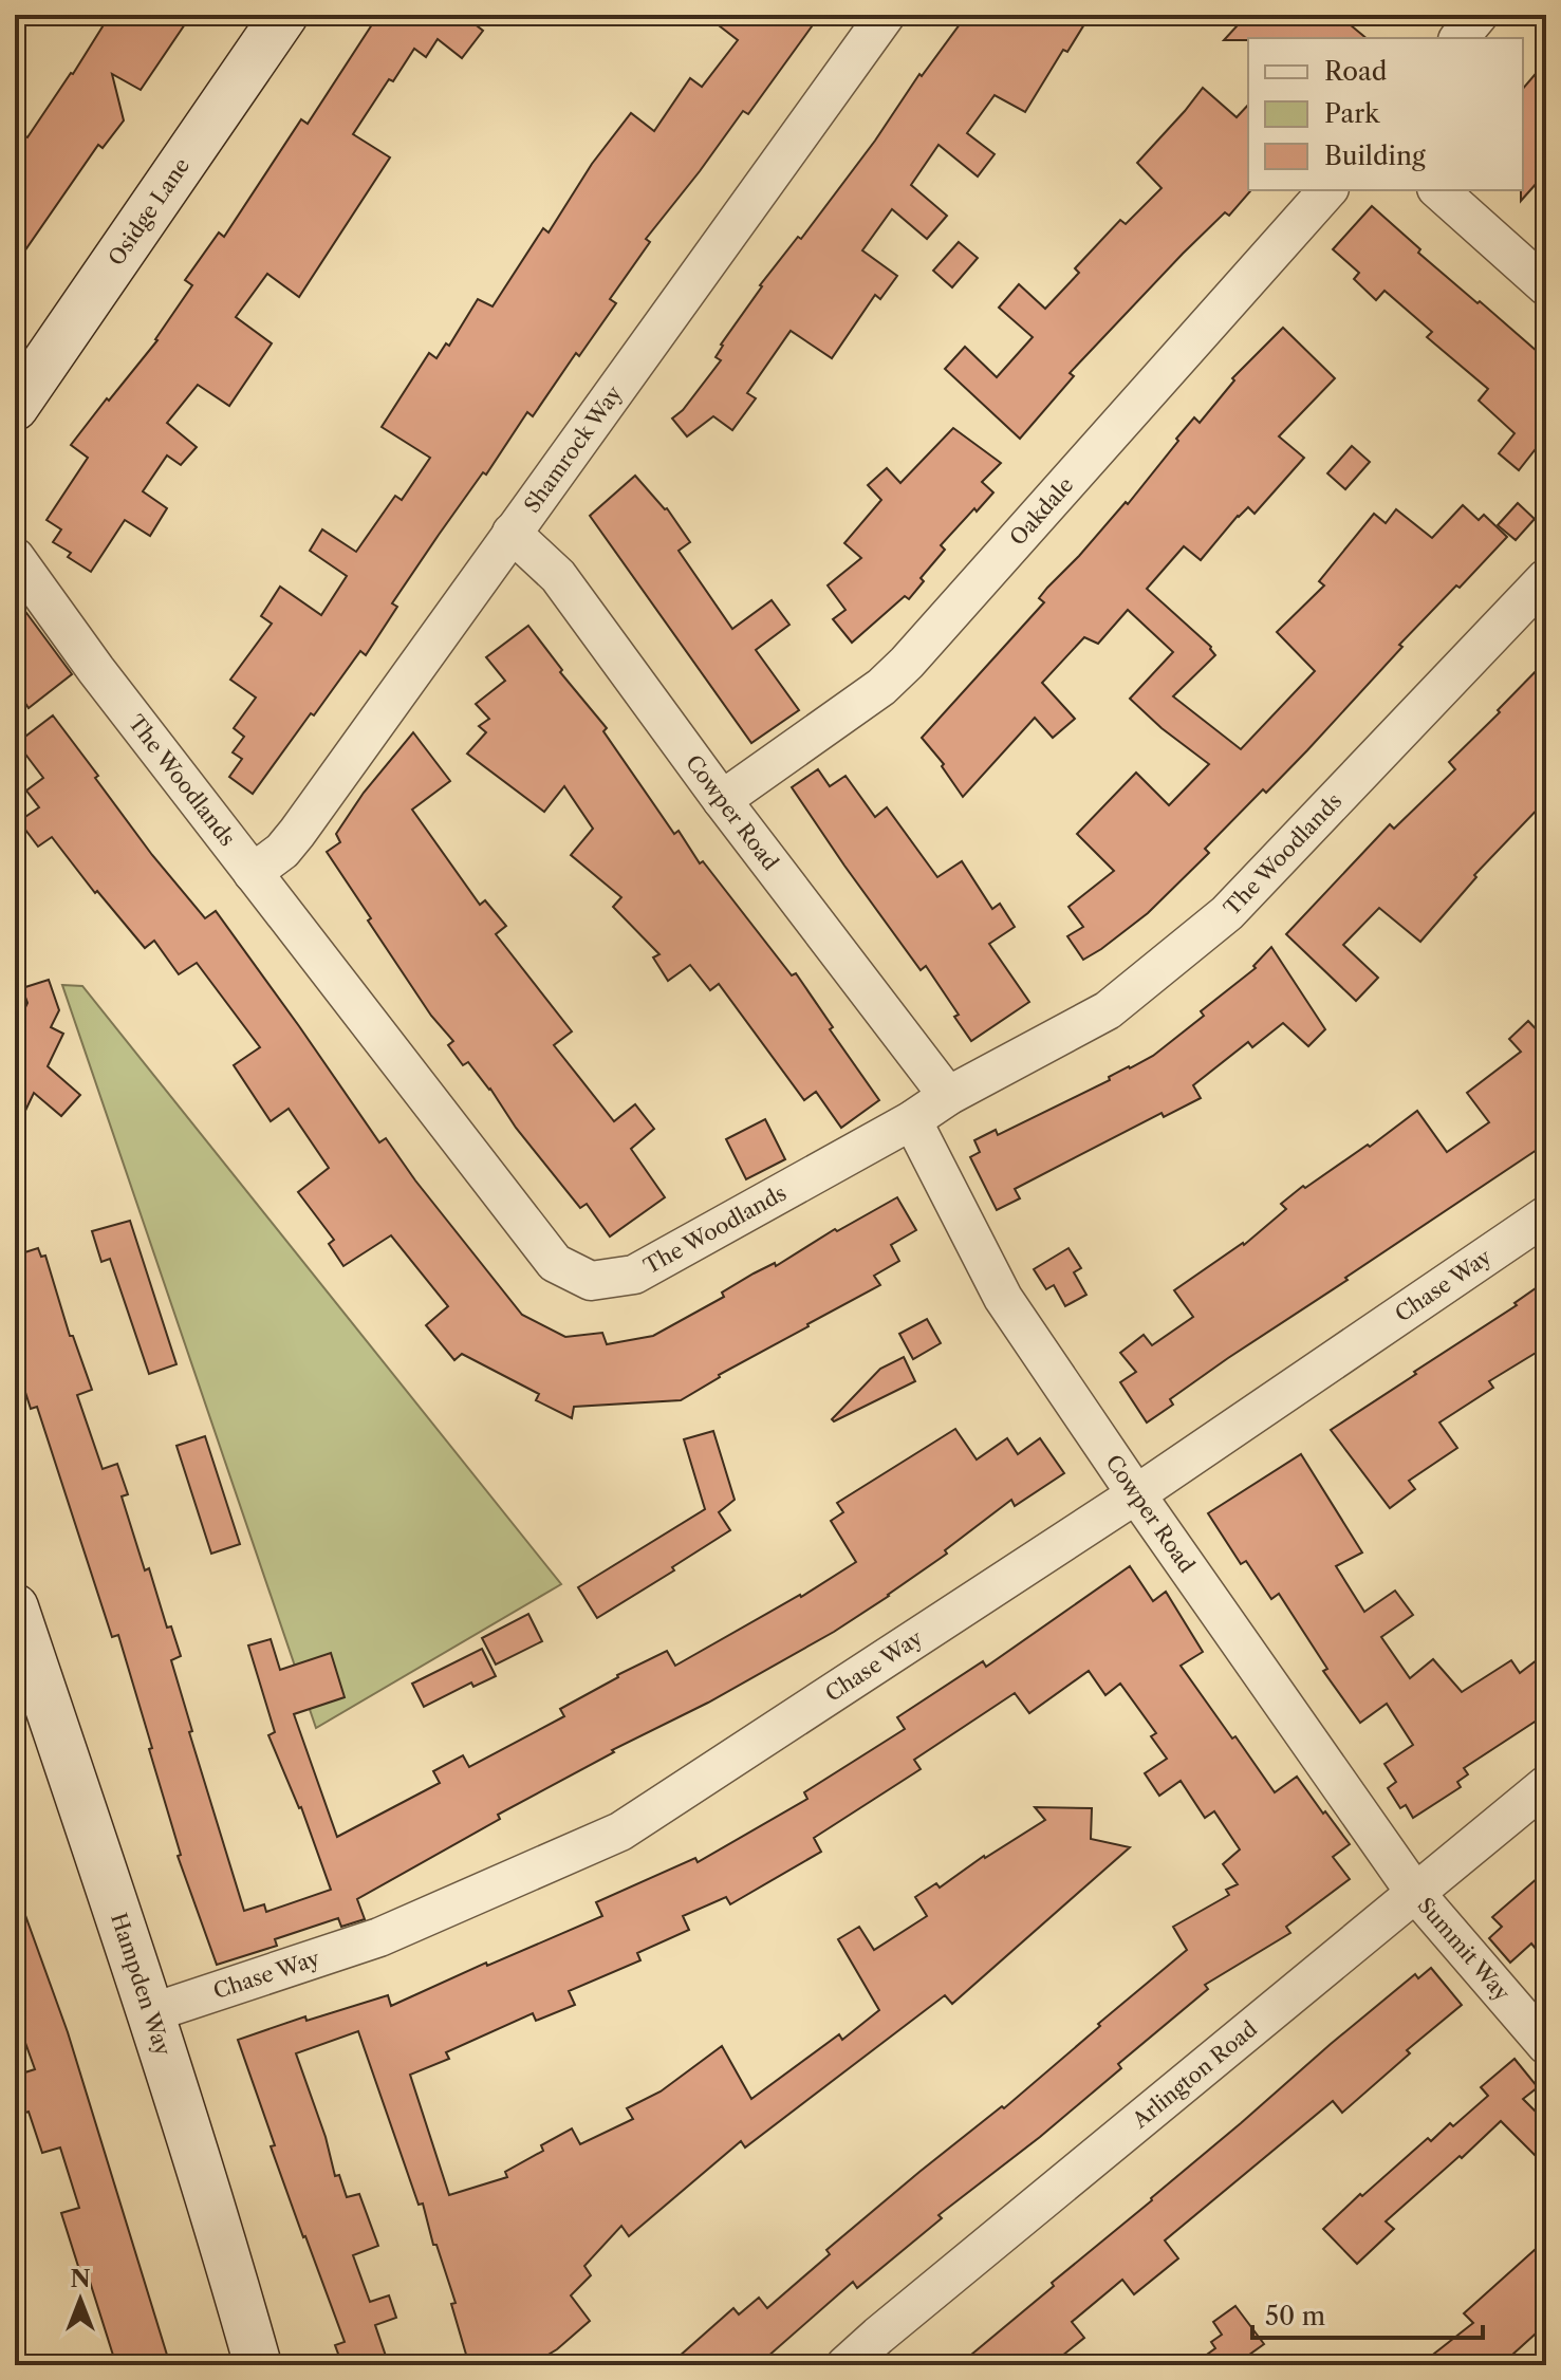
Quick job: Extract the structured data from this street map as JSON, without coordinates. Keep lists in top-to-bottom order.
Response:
{
  "streets": {
    "street": [
      "Osidge Lane",
      "Shamrock Way",
      "Oakdale",
      "The Woodlands",
      "Cowper Road",
      "Chase Way",
      "Summit Way",
      "Hampden Way",
      "Arlington Road"
    ]
  },
  "crossings": [
    ["Shamrock Way", "The Woodlands"],
    ["Shamrock Way", "Cowper Road"],
    ["Oakdale", "Cowper Road"],
    ["The Woodlands", "Cowper Road"],
    ["Cowper Road", "Chase Way"],
    ["Cowper Road", "Summit Way"],
    ["Cowper Road", "Arlington Road"],
    ["Chase Way", "Hampden Way"],
    ["Summit Way", "Arlington Road"]
  ],
  "legend": ["Road", "Park", "Building"],
  "scale_bar": "50 m",
  "north": "top"
}
